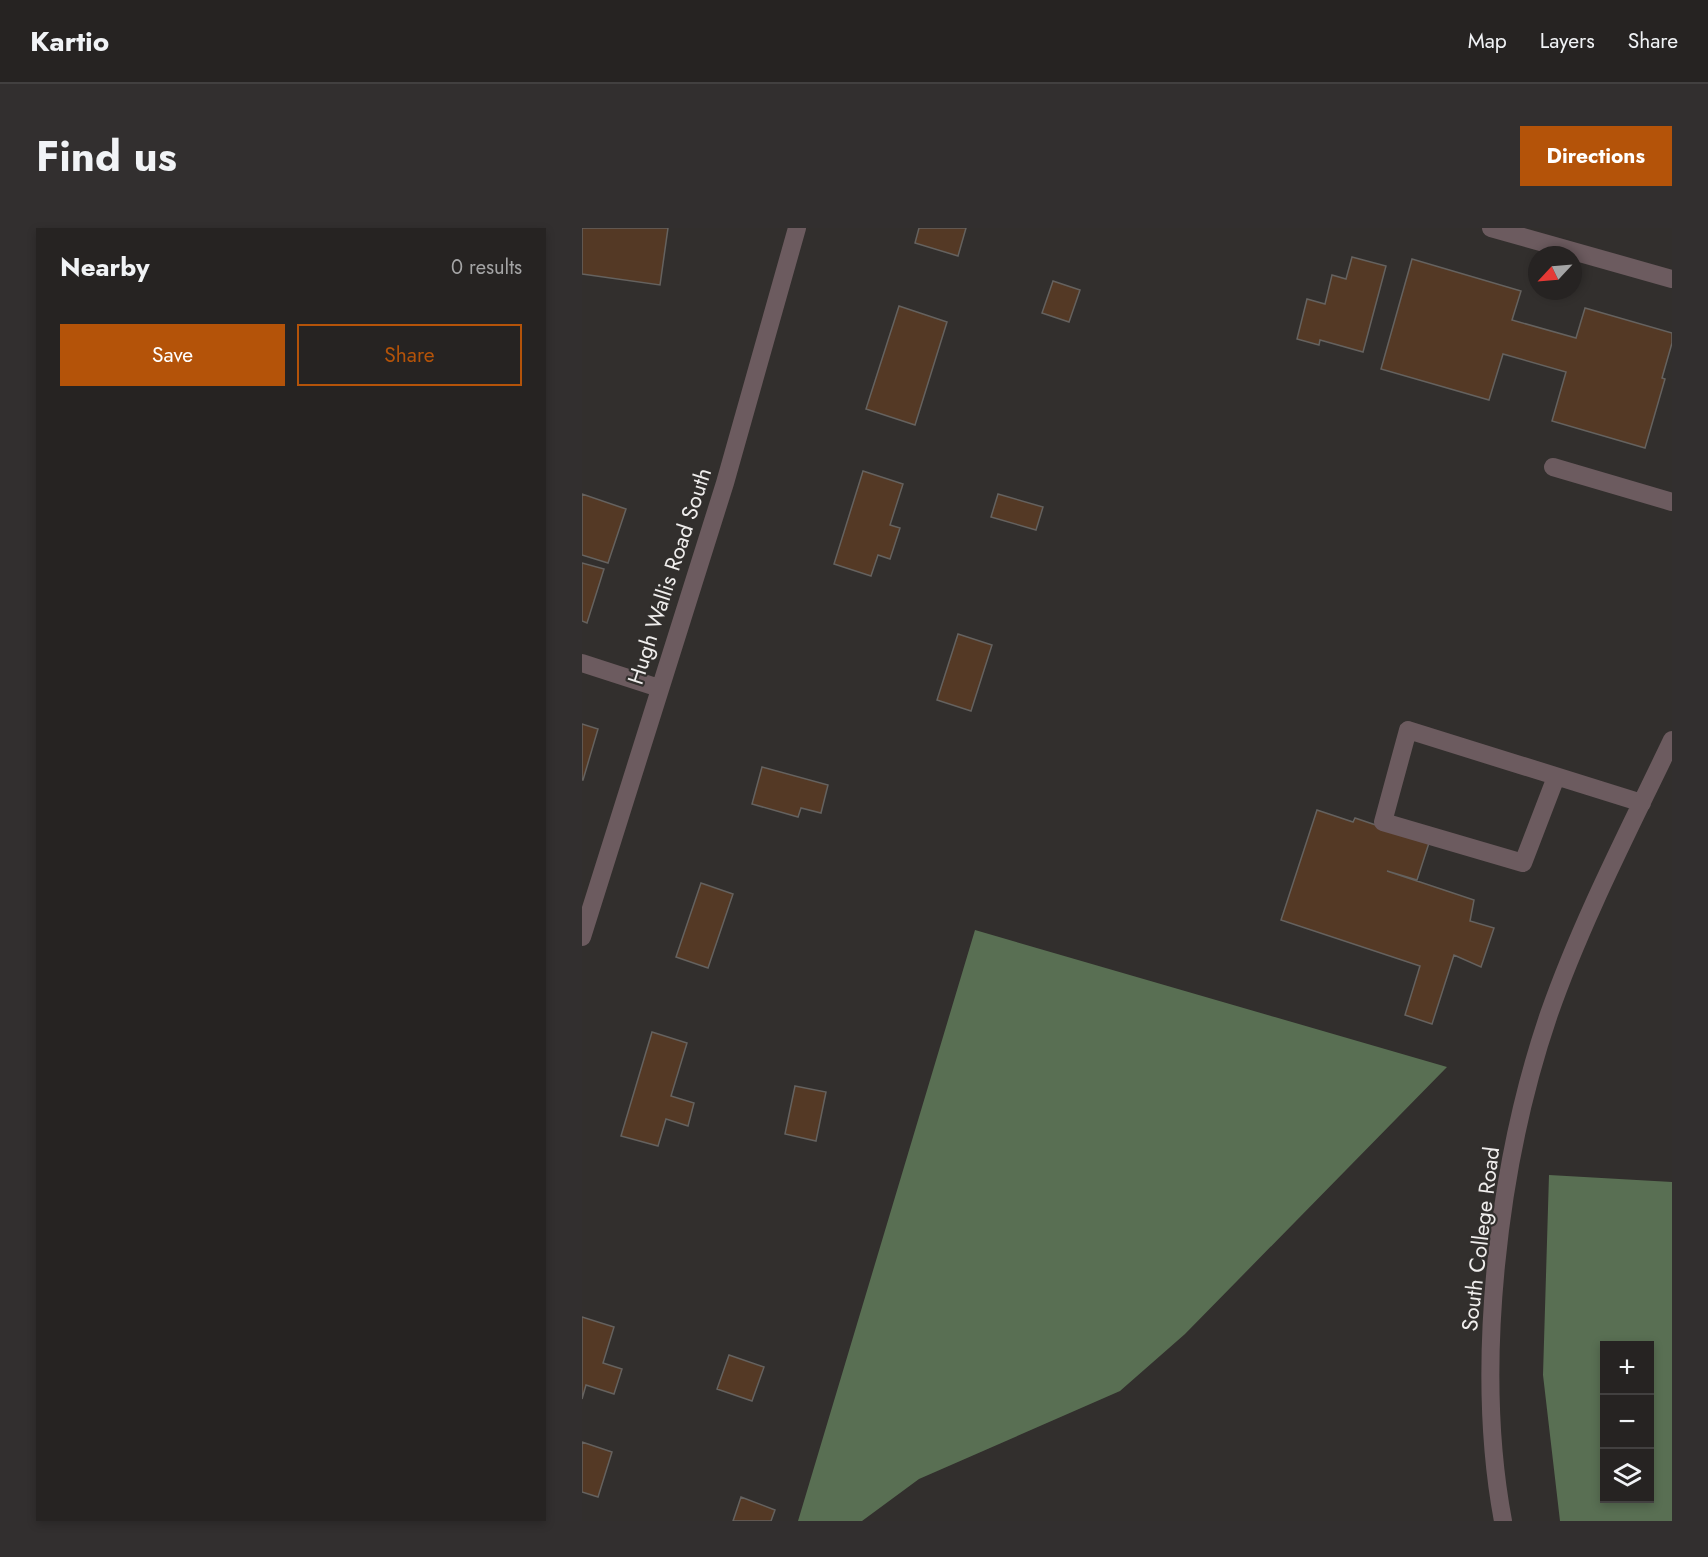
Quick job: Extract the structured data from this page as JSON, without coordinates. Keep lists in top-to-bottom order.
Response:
{
  "streets": {
    "street": ["Hugh Wallis Road South", "South College Road"]
  },
  "north": "bottom left",
  "page": {
    "header": "Kartio",
    "nav": ["Map", "Layers", "Share"],
    "title": "Find us",
    "buttons": [
      "Directions",
      ["Save", "Share"]
    ],
    "heading": ["Nearby", "0 results"],
    "map_buttons": ["+", "−"]
  }
}
